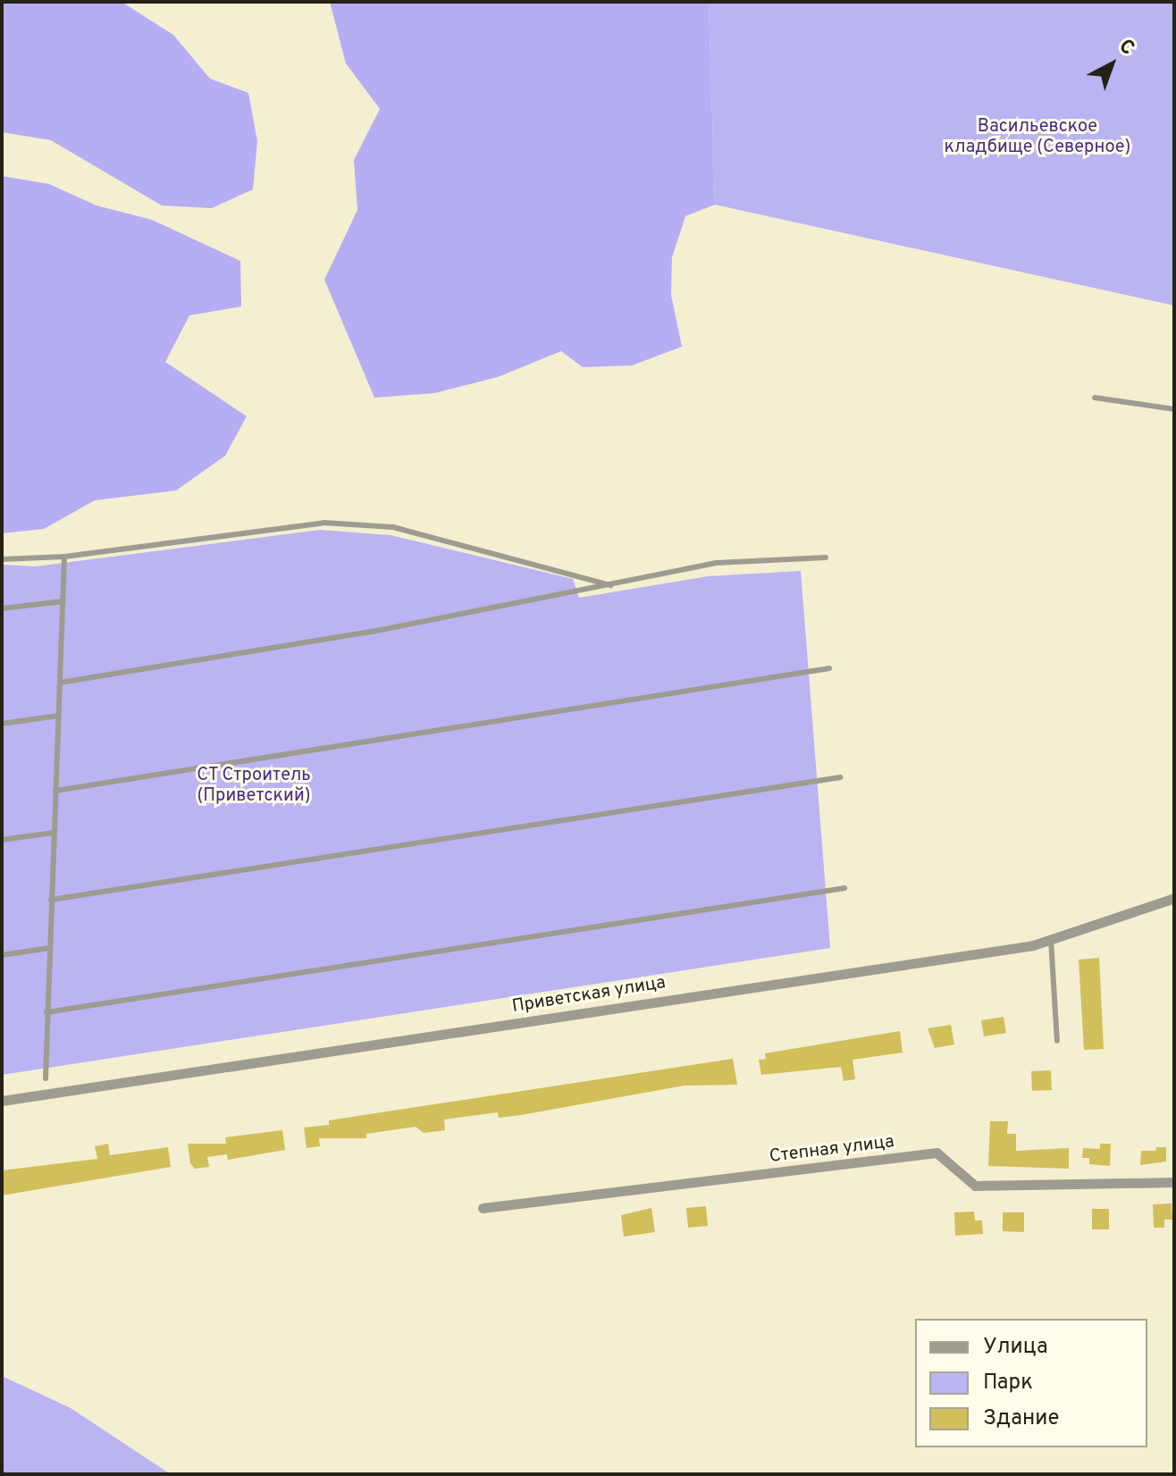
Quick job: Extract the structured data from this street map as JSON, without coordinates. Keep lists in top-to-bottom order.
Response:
{
  "streets": {
    "street": ["Приветская улица", "Степная улица"]
  },
  "parks": ["Васильевское кладбище (Северное)", "СТ Строитель (Приветский)"],
  "legend": ["Улица", "Парк", "Здание"],
  "north": "top right"
}
